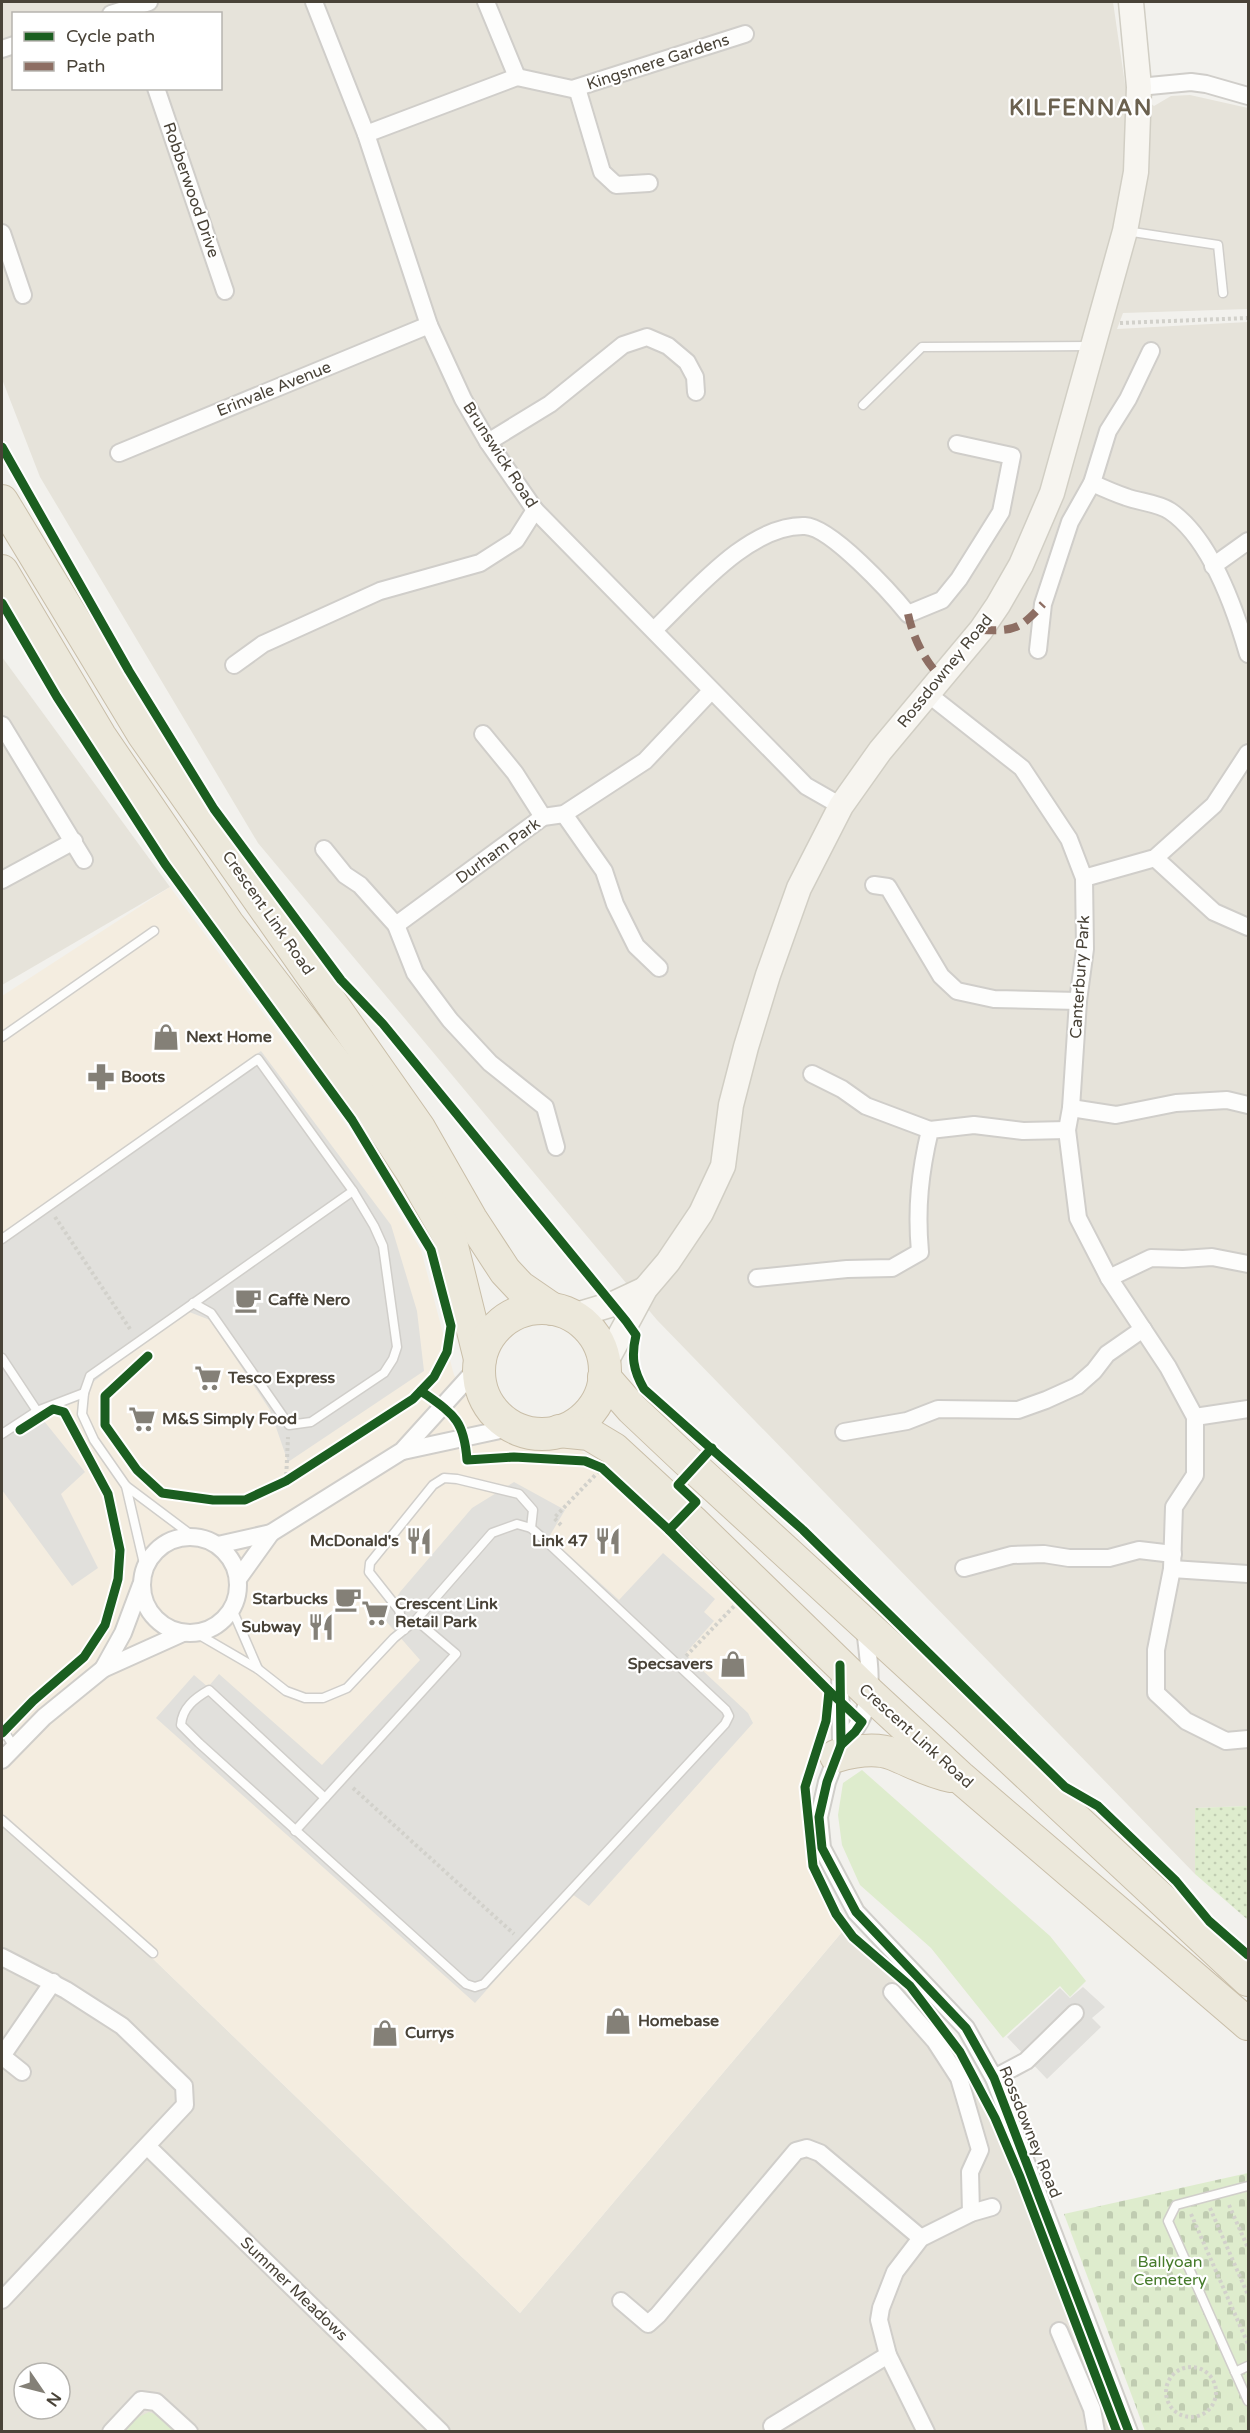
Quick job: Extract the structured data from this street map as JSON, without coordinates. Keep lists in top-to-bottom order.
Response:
{
  "streets": {
    "highway": ["Crescent Link Road"],
    "street": [
      "Kingsmere Gardens",
      "Robberwood Drive",
      "Erinvale Avenue",
      "Brunswick Road",
      "Rossdowney Road",
      "Durham Park",
      "Canterbury Park",
      "Summer Meadows"
    ]
  },
  "crossings": [
    ["Erinvale Avenue", "Brunswick Road"],
    ["Brunswick Road", "Rossdowney Road"],
    ["Brunswick Road", "Durham Park"],
    ["Rossdowney Road", "Crescent Link Road"],
    ["Rossdowney Road", "Canterbury Park"]
  ],
  "districts": ["KILFENNAN"],
  "parks": ["Ballyoan Cemetery"],
  "places": {
    "shop": [
      "Next Home",
      "Specsavers",
      "Homebase",
      "Currys"
    ],
    "pharmacy": ["Boots"],
    "cafe": ["Caffè Nero", "Starbucks"],
    "supermarket": ["Tesco Express", "M&S Simply Food", "Crescent Link Retail Park"],
    "restaurant": ["McDonald's", "Link 47", "Subway"]
  },
  "legend": ["Cycle path", "Path"],
  "north": "bottom right"
}
